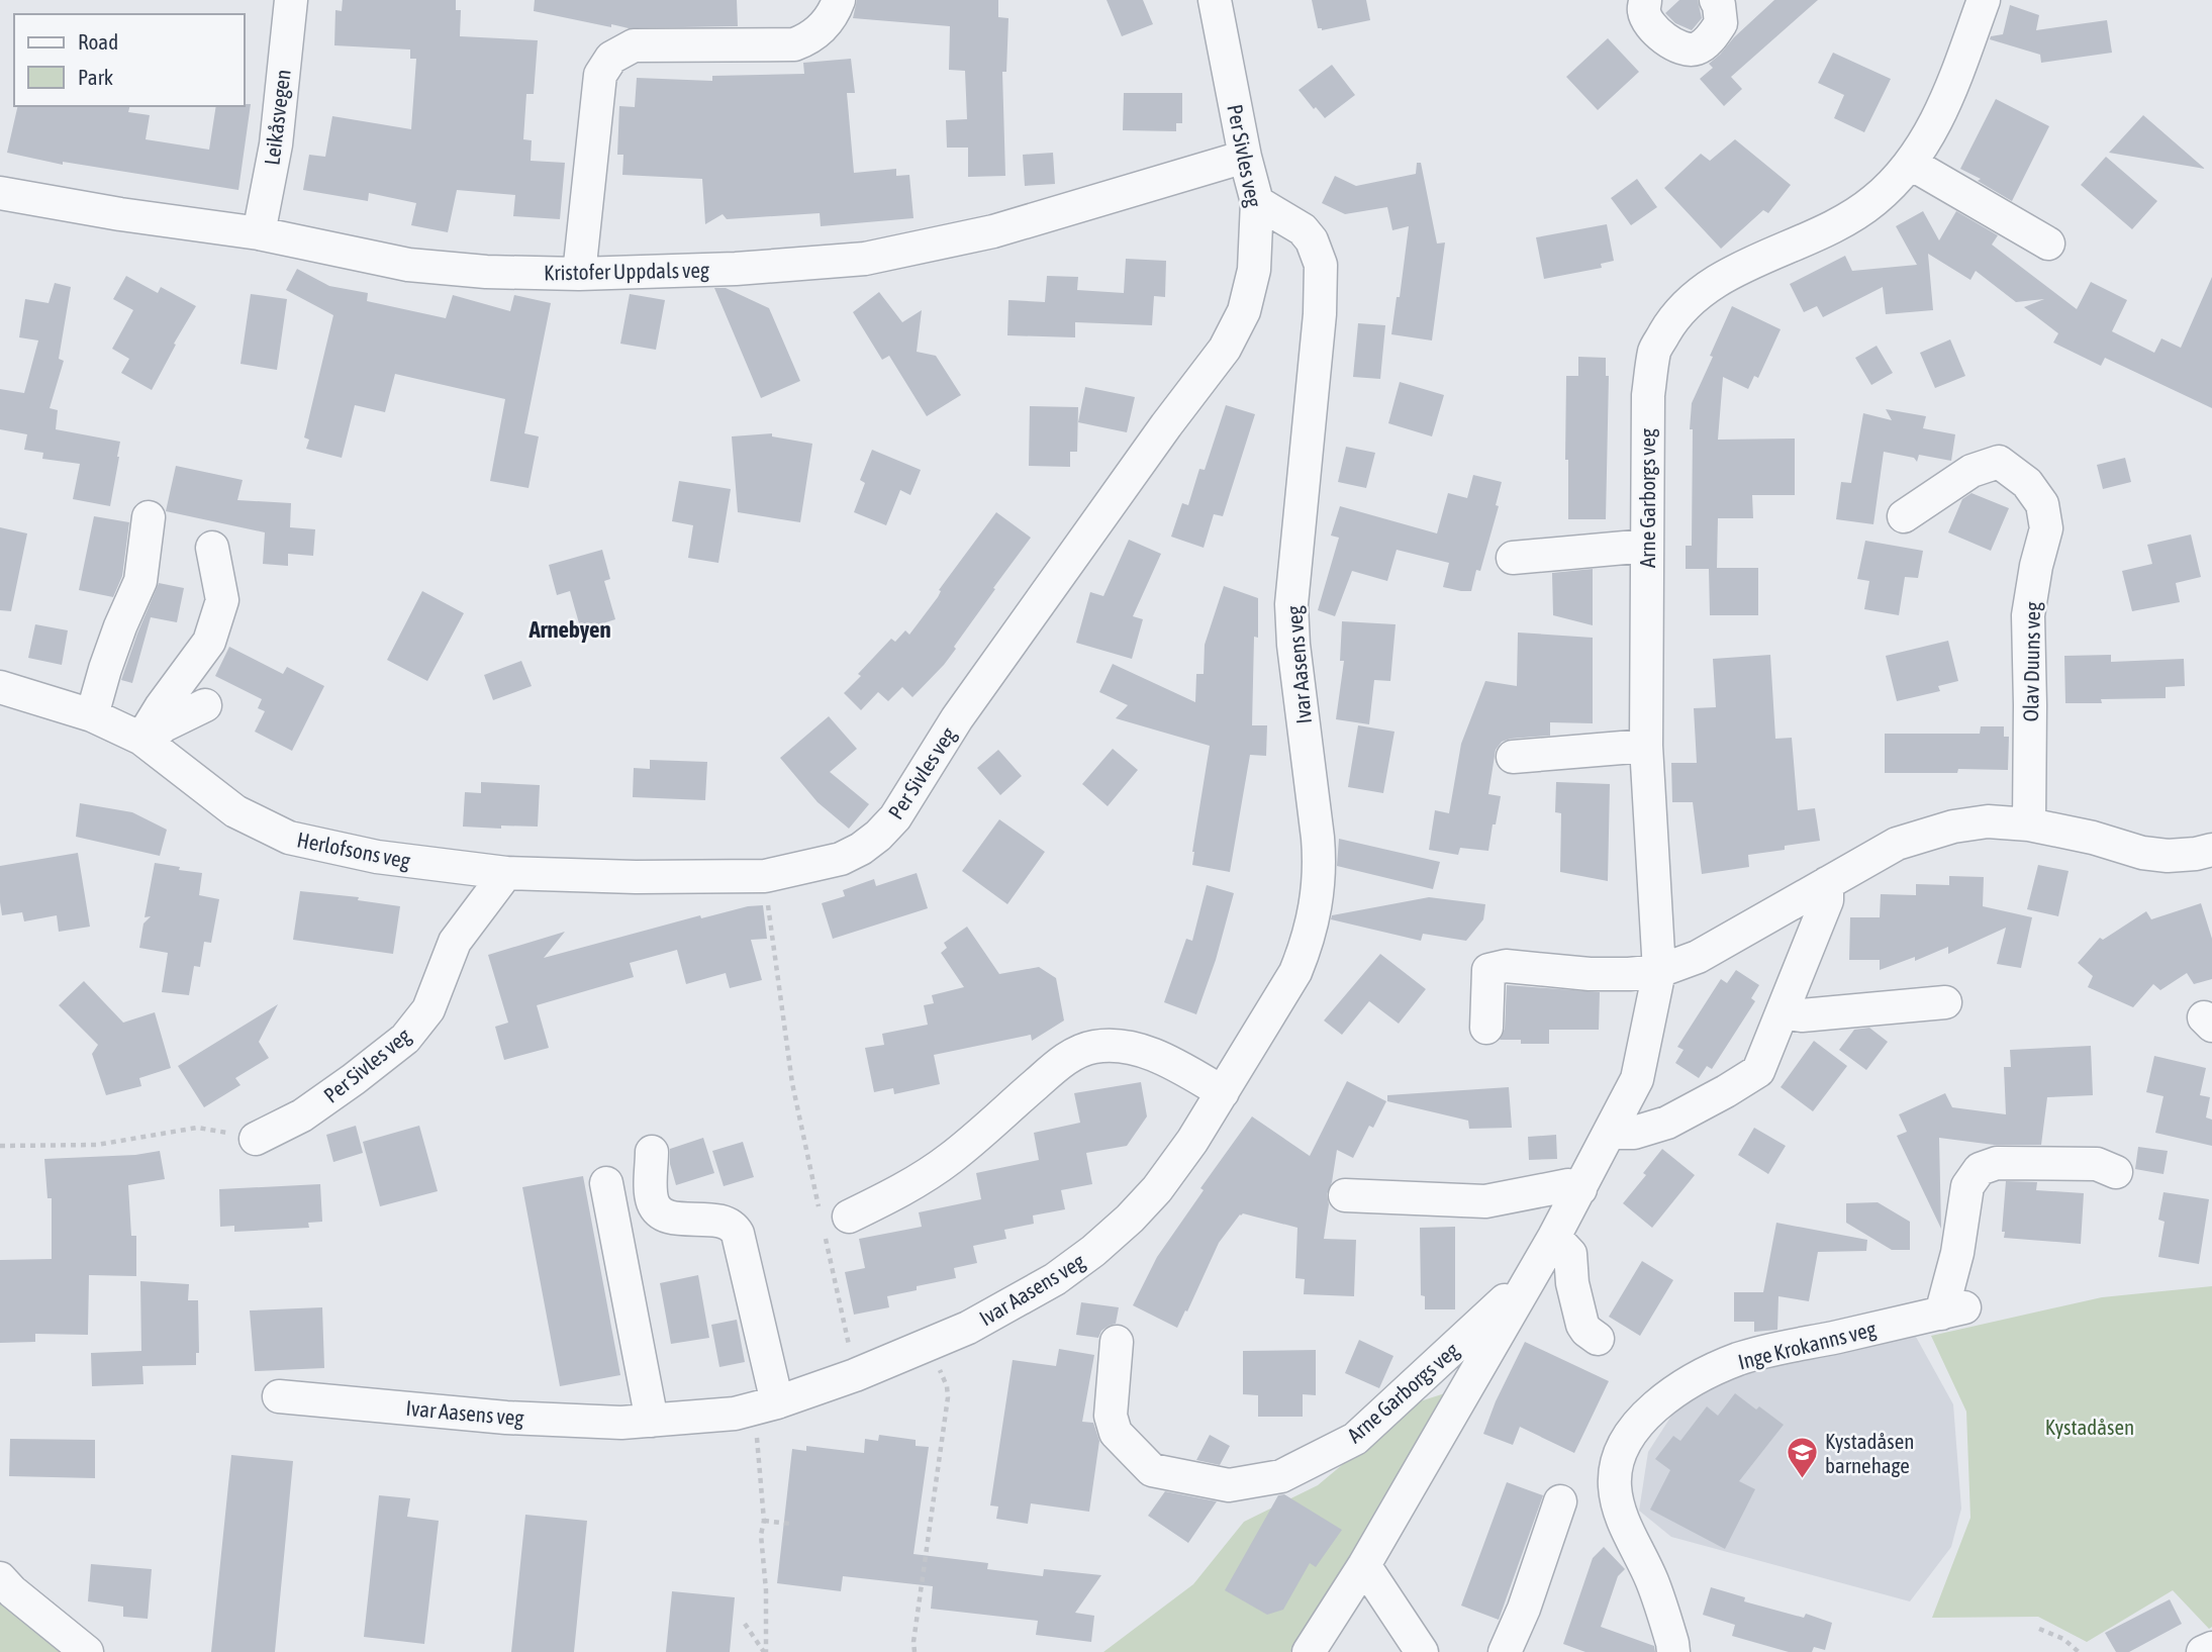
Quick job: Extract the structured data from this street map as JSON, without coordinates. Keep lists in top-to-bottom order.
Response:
{
  "streets": {
    "street": [
      "Leikåsvegen",
      "Per Sivles veg",
      "Kristofer Uppdals veg",
      "Arne Garborgs veg",
      "Olav Duuns veg",
      "Ivar Aasens veg",
      "Herlofsons veg",
      "Inge Krokanns veg"
    ]
  },
  "crossings": [
    ["Leikåsvegen", "Kristofer Uppdals veg"],
    ["Per Sivles veg", "Kristofer Uppdals veg"],
    ["Per Sivles veg", "Ivar Aasens veg"],
    ["Per Sivles veg", "Herlofsons veg"]
  ],
  "districts": ["Arnebyen"],
  "parks": ["Kystadåsen"],
  "places": {
    "school or university": ["Kystadåsen barnehage"]
  },
  "legend": ["Road", "Park"]
}
